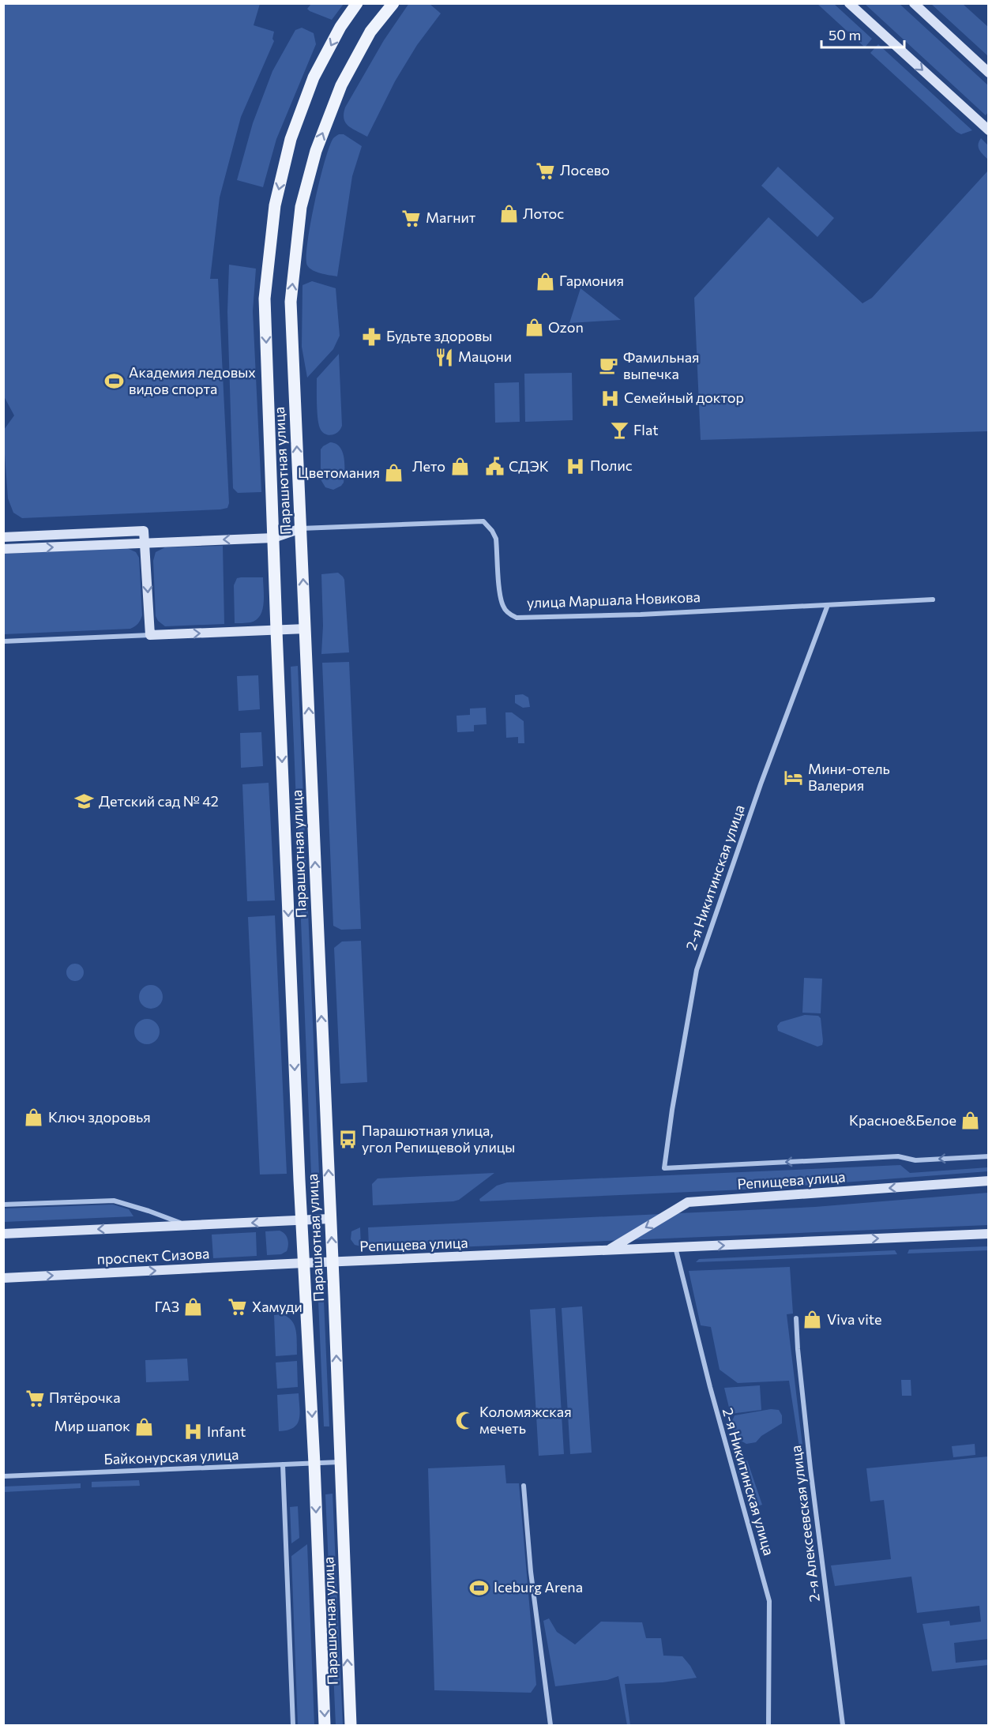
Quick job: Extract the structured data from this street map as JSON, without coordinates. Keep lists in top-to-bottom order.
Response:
{
  "streets": {
    "main road": [
      "Парашютная улица",
      "улица Маршала Новикова",
      "Репищева улица",
      "проспект Сизова"
    ],
    "street": ["2-я Никитинская улица", "Байконурская улица", "2-я Алексеевская улица"]
  },
  "crossings": [
    ["Парашютная улица", "улица Маршала Новикова"],
    ["Парашютная улица", "Репищева улица"],
    ["Парашютная улица", "проспект Сизова"],
    ["Парашютная улица", "Байконурская улица"],
    ["улица Маршала Новикова", "2-я Никитинская улица"],
    ["2-я Никитинская улица", "Репищева улица"],
    ["Репищева улица", "проспект Сизова"]
  ],
  "places": {
    "supermarket": [
      "Лосево",
      "Магнит",
      "Хамуди",
      "Пятёрочка"
    ],
    "shop": [
      "Лотос",
      "Гармония",
      "Ozon",
      "Лето",
      "Цветомания",
      "Ключ здоровья",
      "Красное&Белое",
      "ГАЗ",
      "Viva vite",
      "Мир шапок"
    ],
    "pharmacy": ["Будьте здоровы"],
    "restaurant": ["Мацони"],
    "cafe": ["Фамильная выпечка"],
    "sports": ["Академия ледовых видов спорта", "Iceburg Arena"],
    "hospital": ["Семейный доктор", "Полис", "Infant"],
    "bar": ["Flat"],
    "public building": ["СДЭК"],
    "hotel": ["Мини-отель Валерия"],
    "school or university": ["Детский сад № 42"],
    "bus stop": ["Парашютная улица, угол Репищевой улицы"],
    "mosque": ["Коломяжская мечеть"]
  },
  "scale_bar": "50 m"
}
